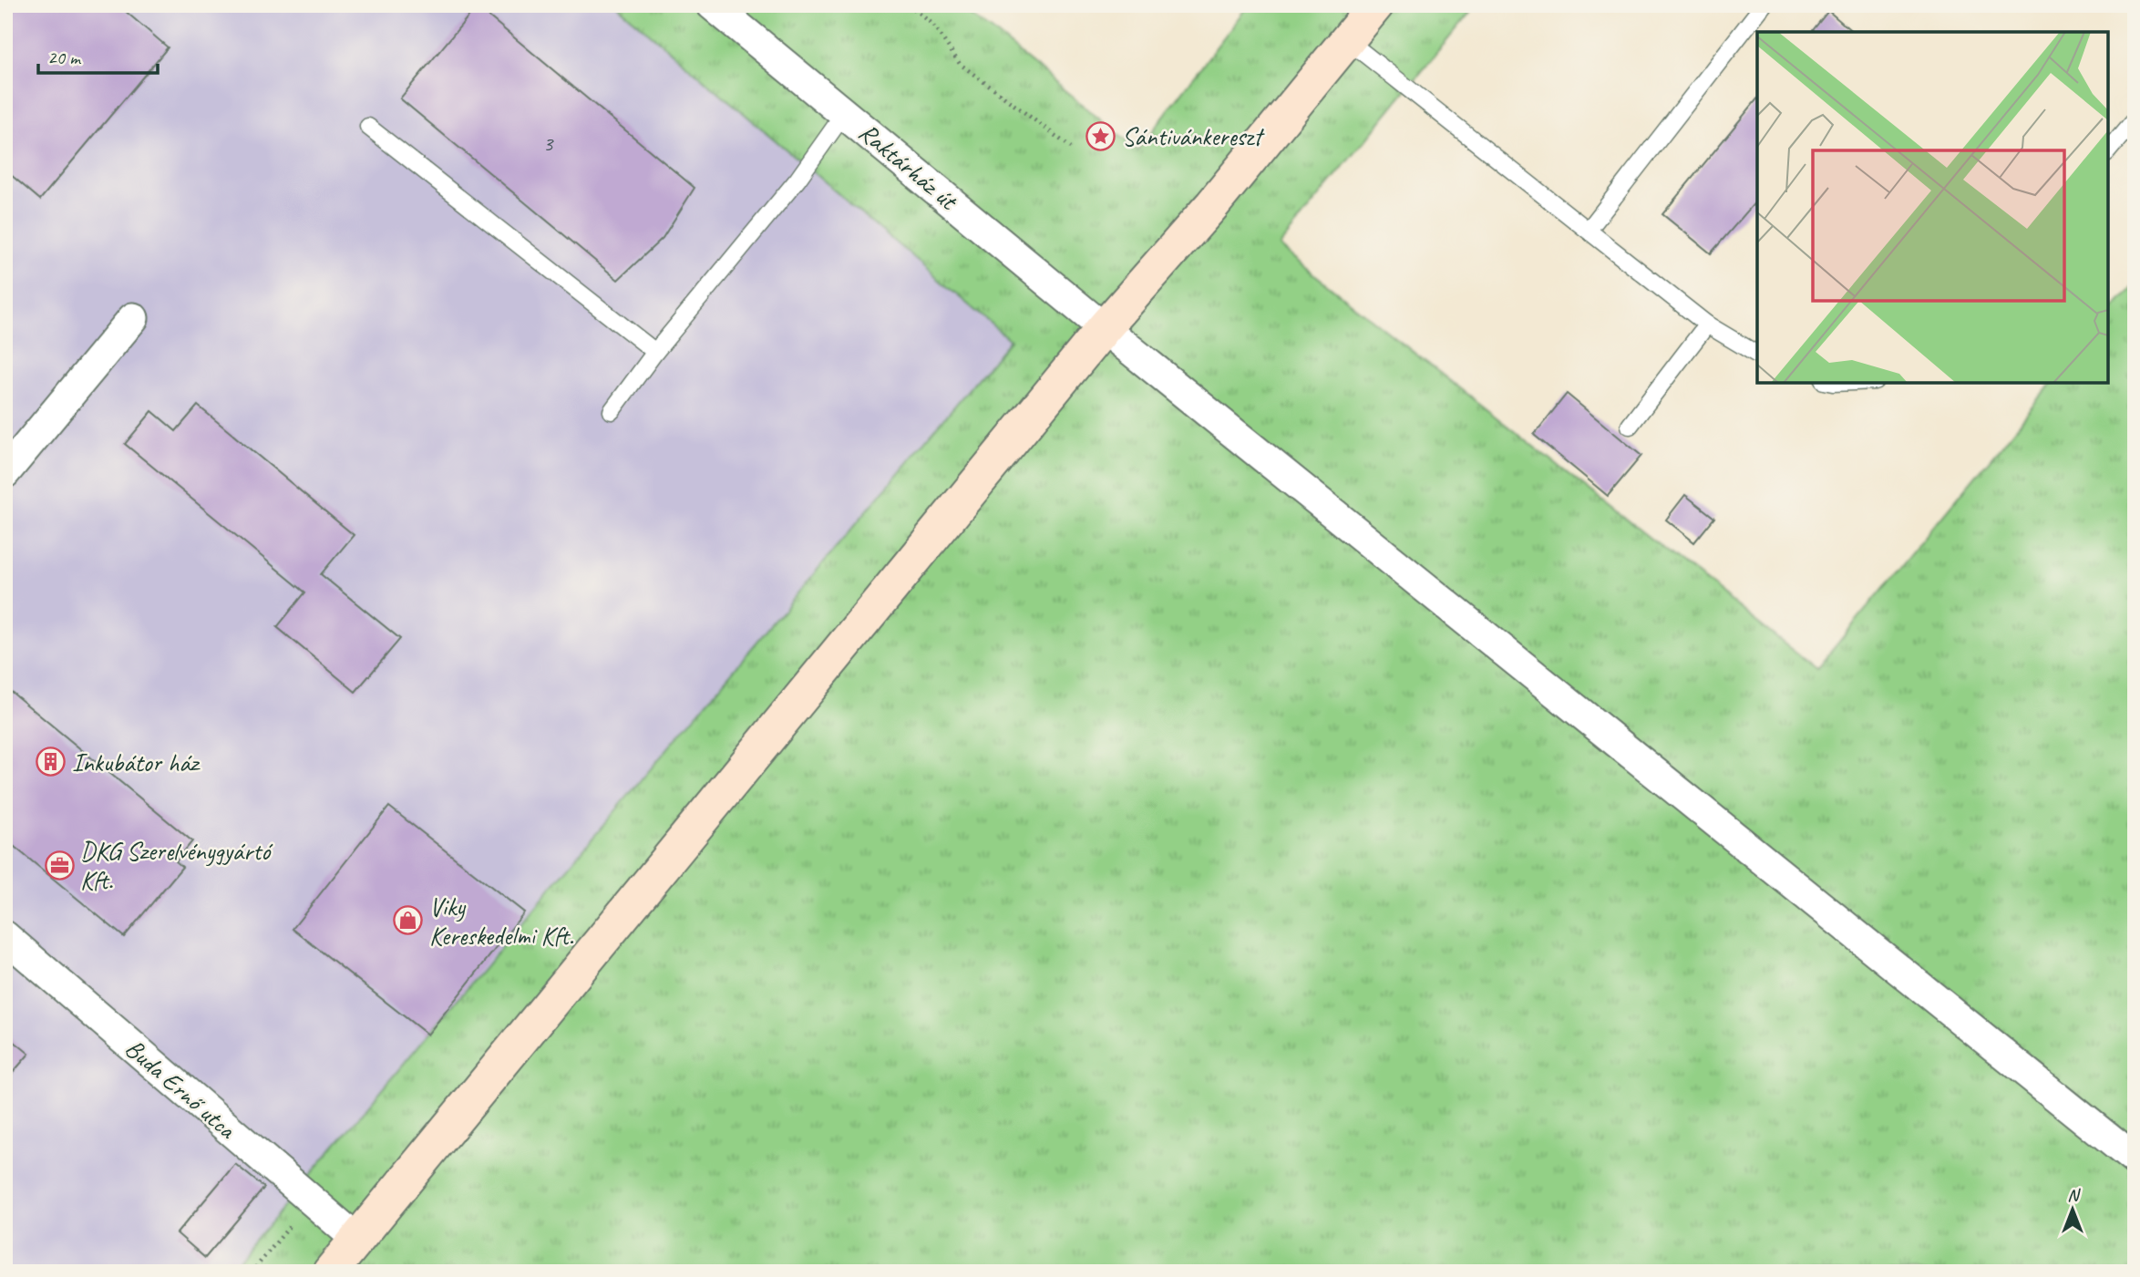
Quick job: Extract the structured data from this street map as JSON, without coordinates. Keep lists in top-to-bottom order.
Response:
{
  "streets": {
    "street": ["Raktárház út", "Buda Ernő utca"]
  },
  "places": {
    "place": ["Sántivánkereszt"],
    "building": ["Inkubátor ház"],
    "office": ["DKG Szerelvénygyártó Kft."],
    "shop": ["Viky Kereskedelmi Kft."]
  },
  "house_numbers": ["3"],
  "scale_bar": "20 m",
  "north": "top"
}
